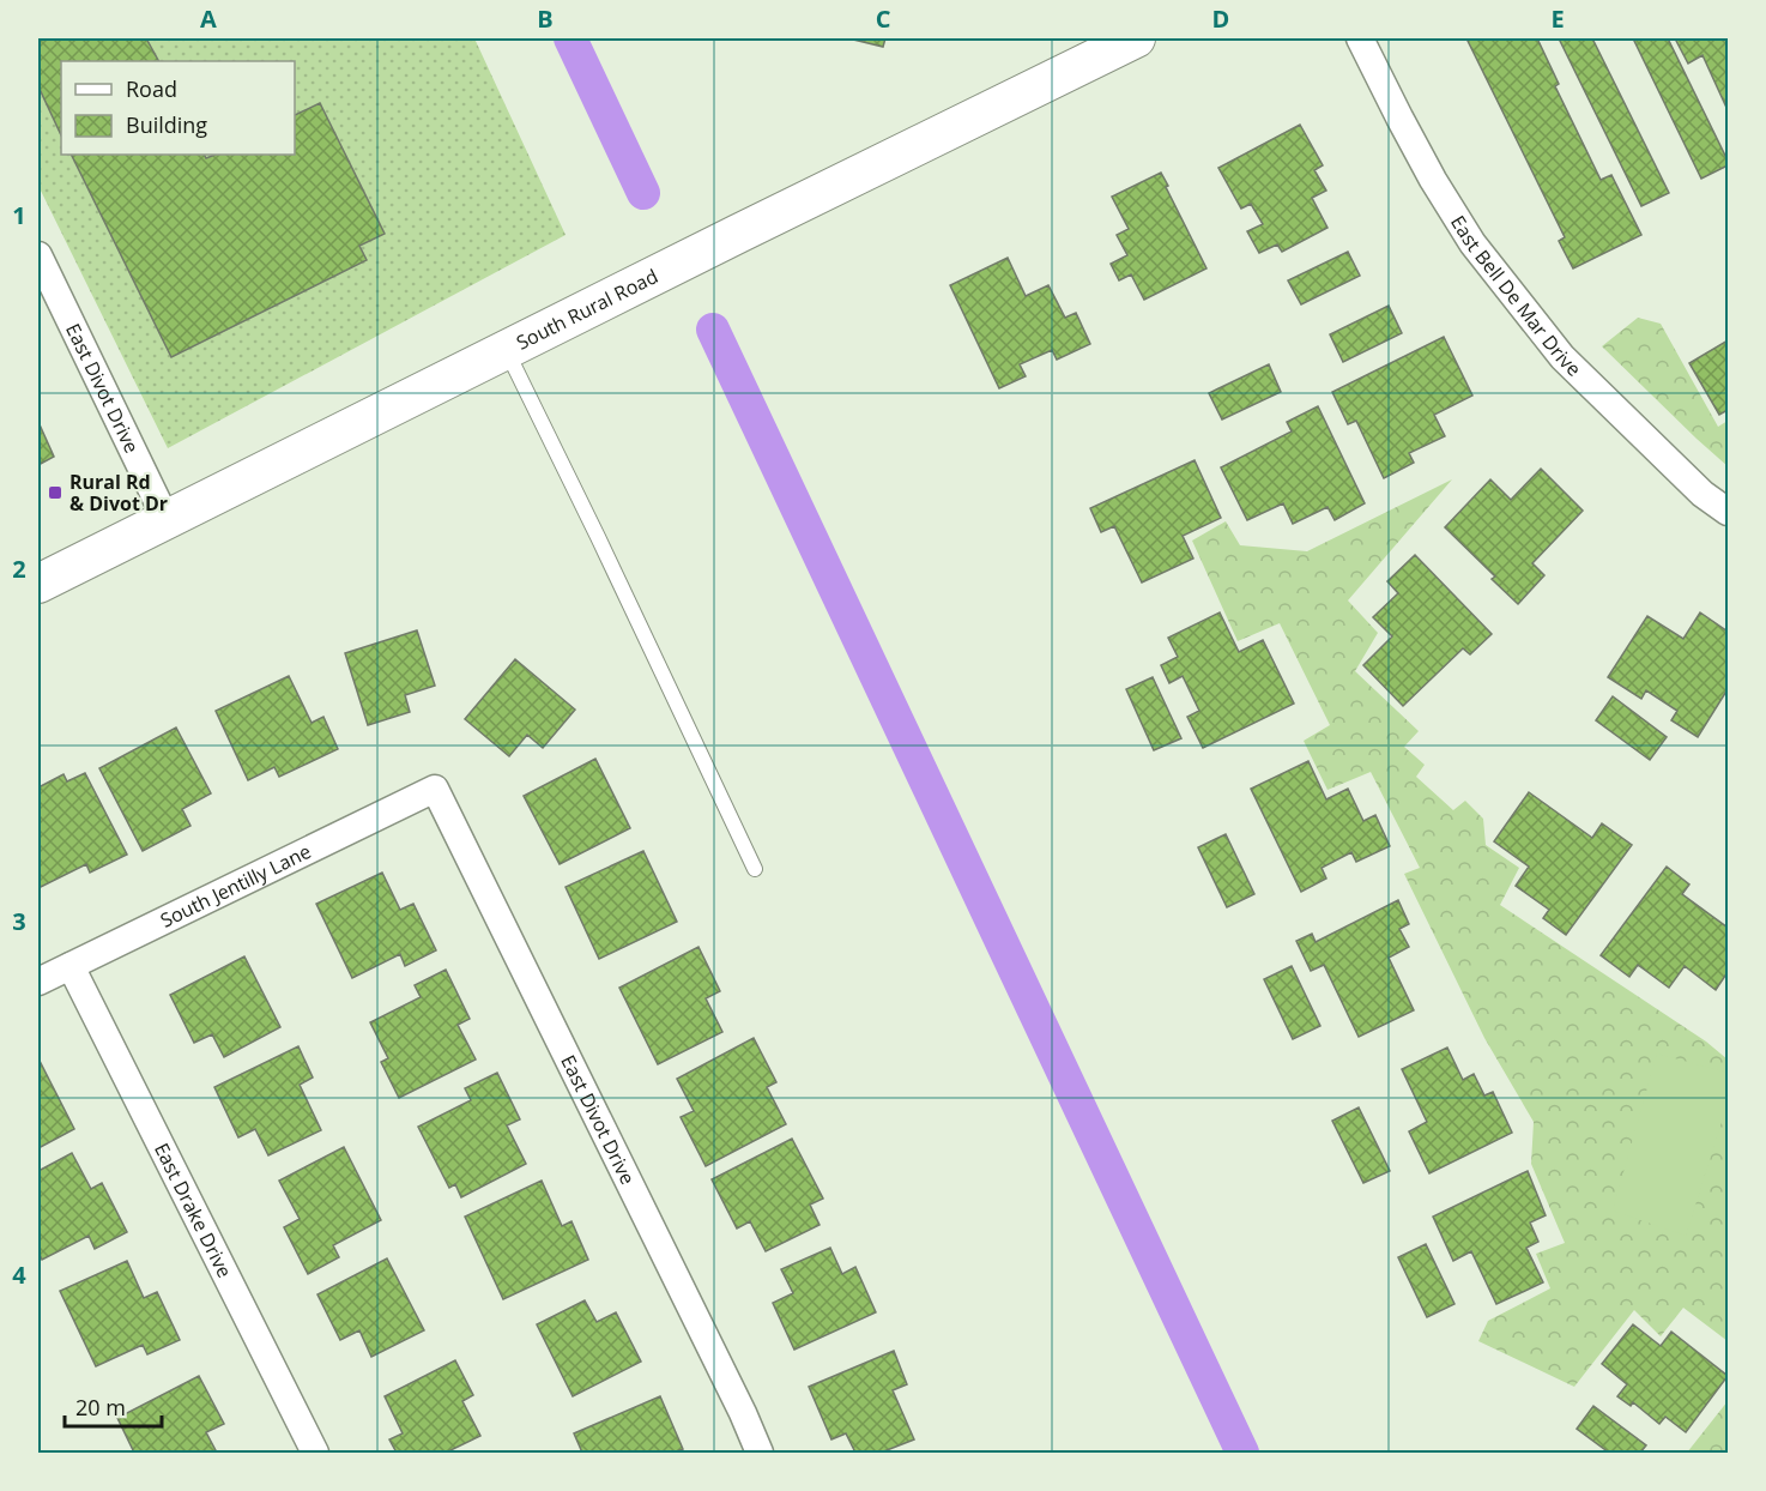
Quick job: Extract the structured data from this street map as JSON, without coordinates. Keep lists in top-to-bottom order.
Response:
{
  "streets": {
    "main road": ["South Rural Road"],
    "street": [
      "East Bell De Mar Drive",
      "East Divot Drive",
      "South Jentilly Lane",
      "East Drake Drive"
    ]
  },
  "crossings": [
    ["South Rural Road", "East Divot Drive"],
    ["East Divot Drive", "South Jentilly Lane"],
    ["South Jentilly Lane", "East Drake Drive"]
  ],
  "places": {
    "transit": ["Rural Rd & Divot Dr"]
  },
  "legend": ["Road", "Building"],
  "scale_bar": "20 m",
  "grid": {
    "columns": [
      "A",
      "B",
      "C",
      "D",
      "E"
    ],
    "rows": [
      "1",
      "2",
      "3",
      "4"
    ]
  }
}
